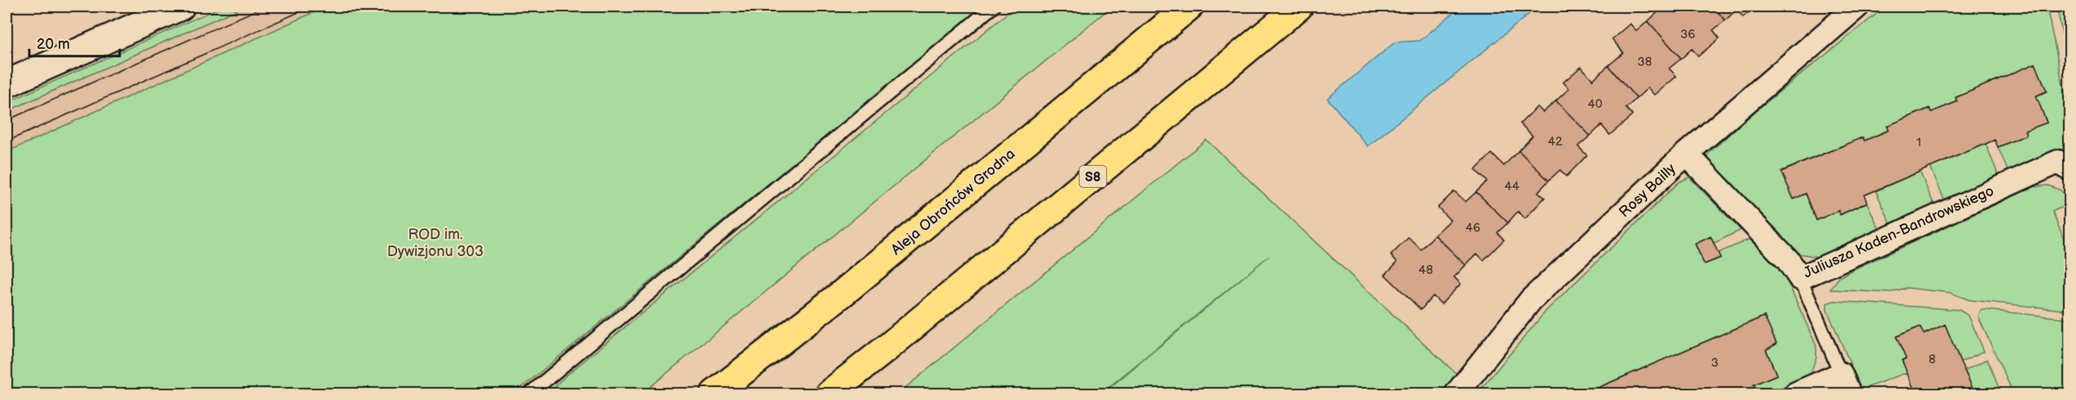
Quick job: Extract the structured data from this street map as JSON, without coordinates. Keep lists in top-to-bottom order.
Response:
{
  "streets": {
    "highway": ["S8", "Aleja Obrońców Grodna"],
    "street": ["Rosy Bailly", "Juliusza Kaden-Bandrowskiego"]
  },
  "crossings": [
    ["Rosy Bailly", "Juliusza Kaden-Bandrowskiego"]
  ],
  "parks": ["ROD im. Dywizjonu 303"],
  "house_numbers": [
    "36",
    "38",
    "40",
    "42",
    "1",
    "44",
    "46",
    "48",
    "8",
    "3"
  ],
  "scale_bar": "20 m"
}
